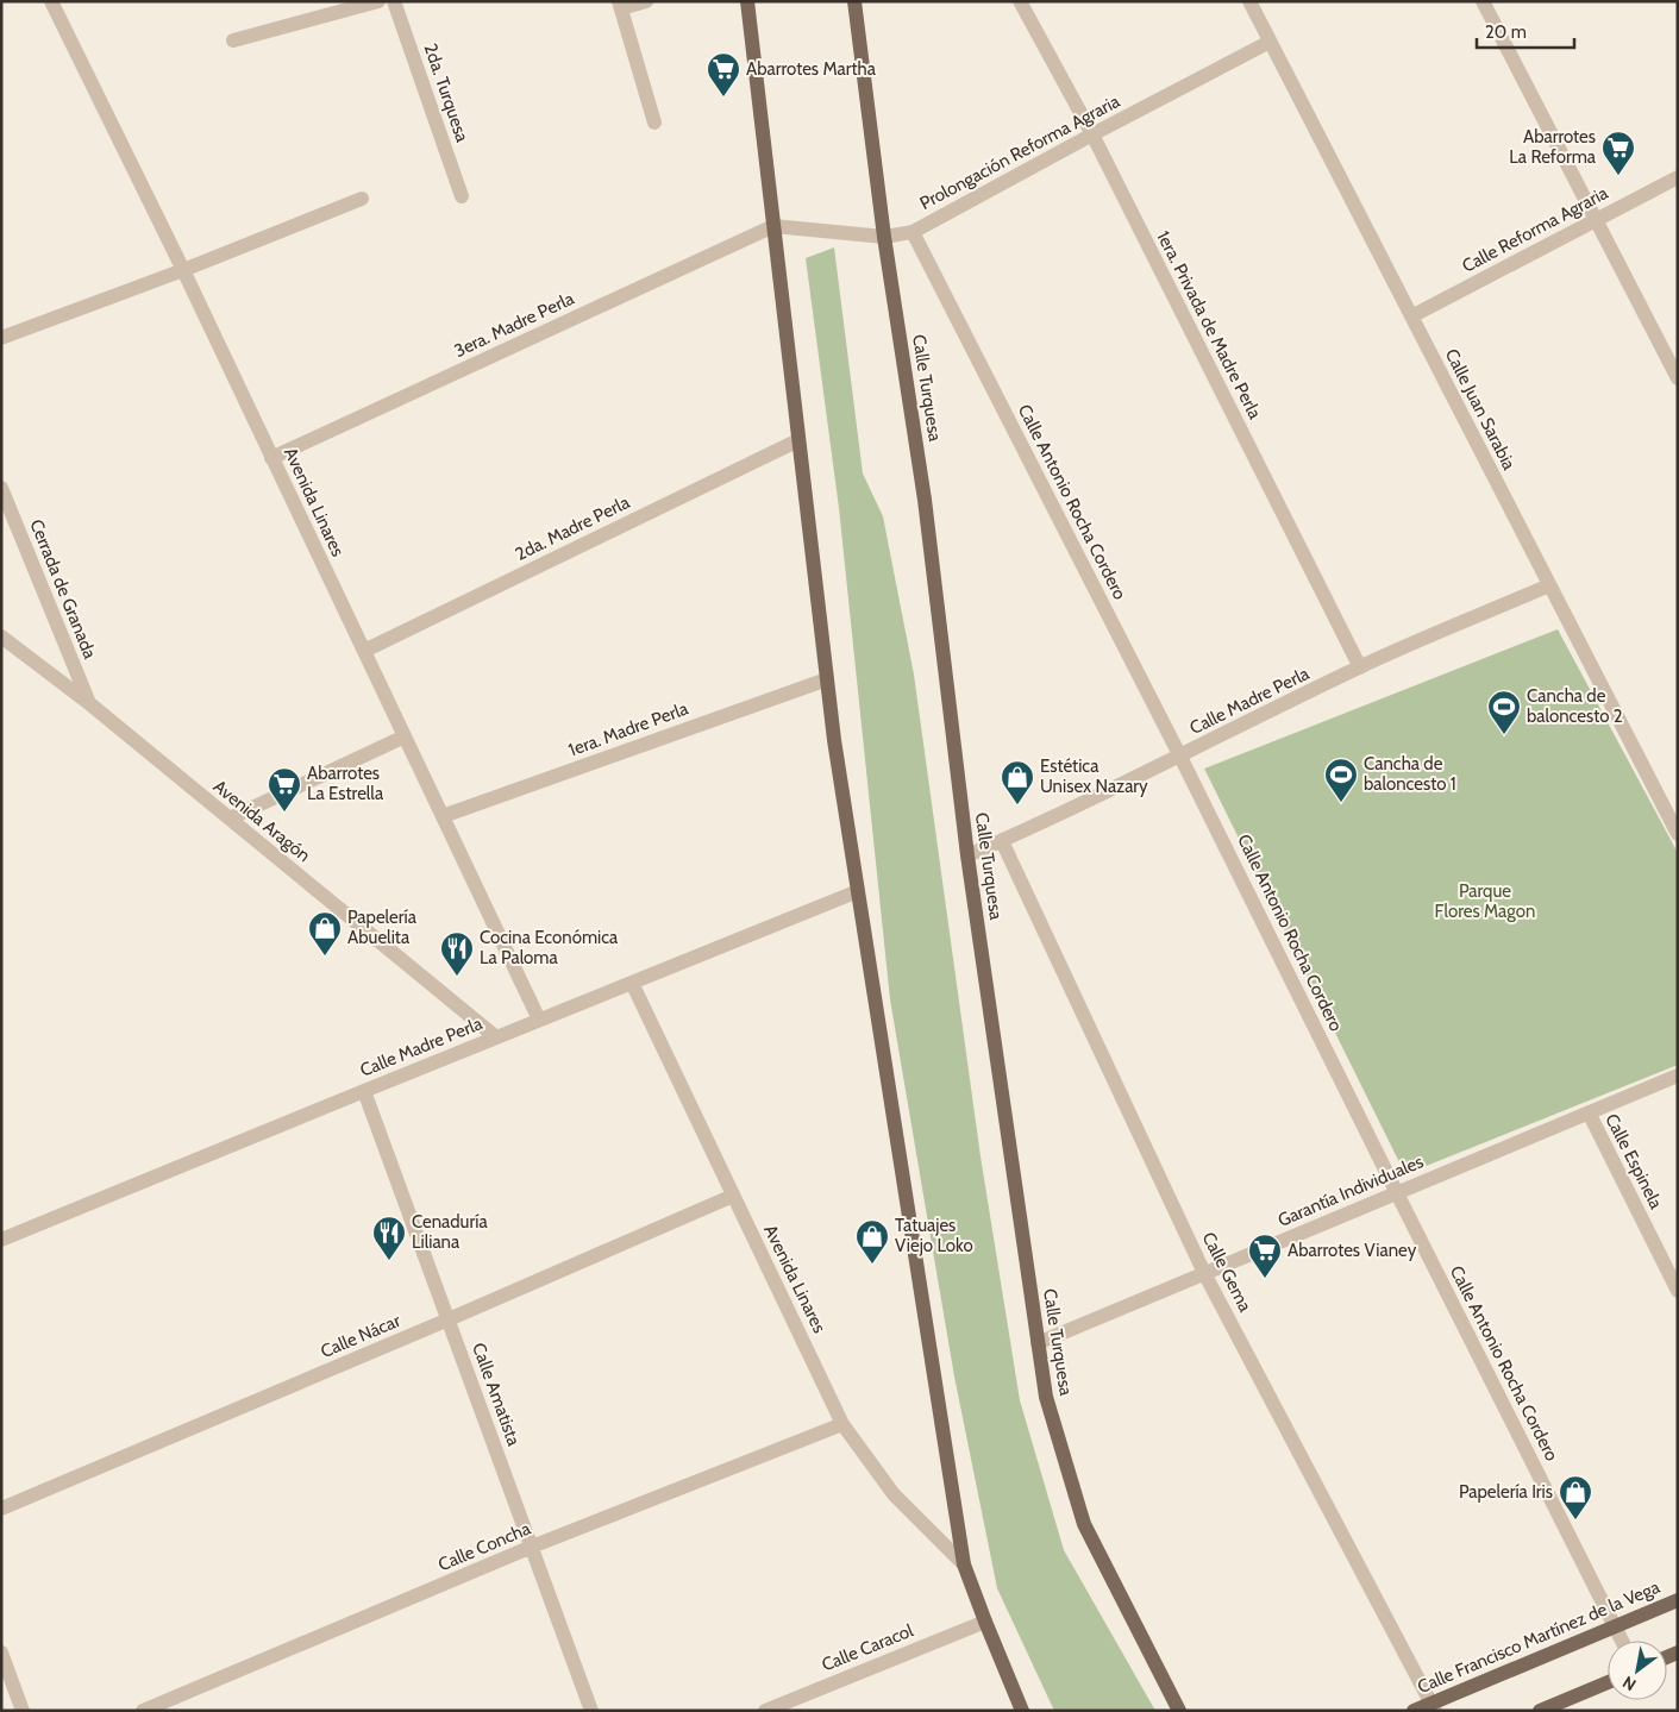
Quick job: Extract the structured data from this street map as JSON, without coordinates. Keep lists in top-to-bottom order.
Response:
{
  "streets": {
    "main road": ["Calle Turquesa", "Calle Francisco Martínez de la Vega"],
    "street": [
      "2da. Turquesa",
      "Prolongación Reforma Agraria",
      "Calle Reforma Agraria",
      "3era. Madre Perla",
      "1era. Privada de Madre Perla",
      "Calle Juan Sarabia",
      "Avenida Linares",
      "Calle Antonio Rocha Cordero",
      "2da. Madre Perla",
      "Cerrada de Granada",
      "Calle Madre Perla",
      "1era. Madre Perla",
      "Avenida Aragón",
      "Calle Espinela",
      "Garantía Individuales",
      "Calle Gema",
      "Calle Nácar",
      "Calle Amatista",
      "Calle Concha",
      "Calle Caracol"
    ]
  },
  "crossings": [
    ["Prolongación Reforma Agraria", "3era. Madre Perla"],
    ["Prolongación Reforma Agraria", "1era. Privada de Madre Perla"],
    ["Prolongación Reforma Agraria", "Calle Turquesa"],
    ["Prolongación Reforma Agraria", "Calle Juan Sarabia"],
    ["Prolongación Reforma Agraria", "Calle Antonio Rocha Cordero"],
    ["Calle Reforma Agraria", "Calle Juan Sarabia"],
    ["3era. Madre Perla", "Avenida Linares"],
    ["1era. Privada de Madre Perla", "Calle Madre Perla"],
    ["Calle Turquesa", "Calle Madre Perla"],
    ["Calle Turquesa", "Garantía Individuales"],
    ["Calle Juan Sarabia", "Calle Madre Perla"],
    ["Avenida Linares", "2da. Madre Perla"],
    ["Avenida Linares", "Calle Madre Perla"],
    ["Avenida Linares", "1era. Madre Perla"],
    ["Avenida Linares", "Calle Nácar"],
    ["Avenida Linares", "Calle Concha"],
    ["Calle Antonio Rocha Cordero", "Calle Madre Perla"],
    ["Calle Antonio Rocha Cordero", "Garantía Individuales"],
    ["Calle Antonio Rocha Cordero", "Calle Francisco Martínez de la Vega"],
    ["Cerrada de Granada", "Avenida Aragón"],
    ["Calle Madre Perla", "Avenida Aragón"],
    ["Calle Madre Perla", "Calle Gema"],
    ["Calle Madre Perla", "Calle Amatista"],
    ["Calle Espinela", "Garantía Individuales"],
    ["Garantía Individuales", "Calle Gema"],
    ["Calle Gema", "Calle Francisco Martínez de la Vega"],
    ["Calle Nácar", "Calle Amatista"],
    ["Calle Amatista", "Calle Concha"]
  ],
  "parks": ["Parque Flores Magon"],
  "places": {
    "supermarket": [
      "Abarrotes Martha",
      "Abarrotes La Reforma",
      "Abarrotes La Estrella",
      "Abarrotes Vianey"
    ],
    "sports": ["Cancha de baloncesto 2", "Cancha de baloncesto 1"],
    "shop": [
      "Estética Unisex Nazary",
      "Papelería Abuelita",
      "Tatuajes Viejo Loko",
      "Papelería Iris"
    ],
    "restaurant": ["Cocina Económica La Paloma", "Cenaduría Liliana"]
  },
  "scale_bar": "20 m",
  "north": "bottom left"
}
